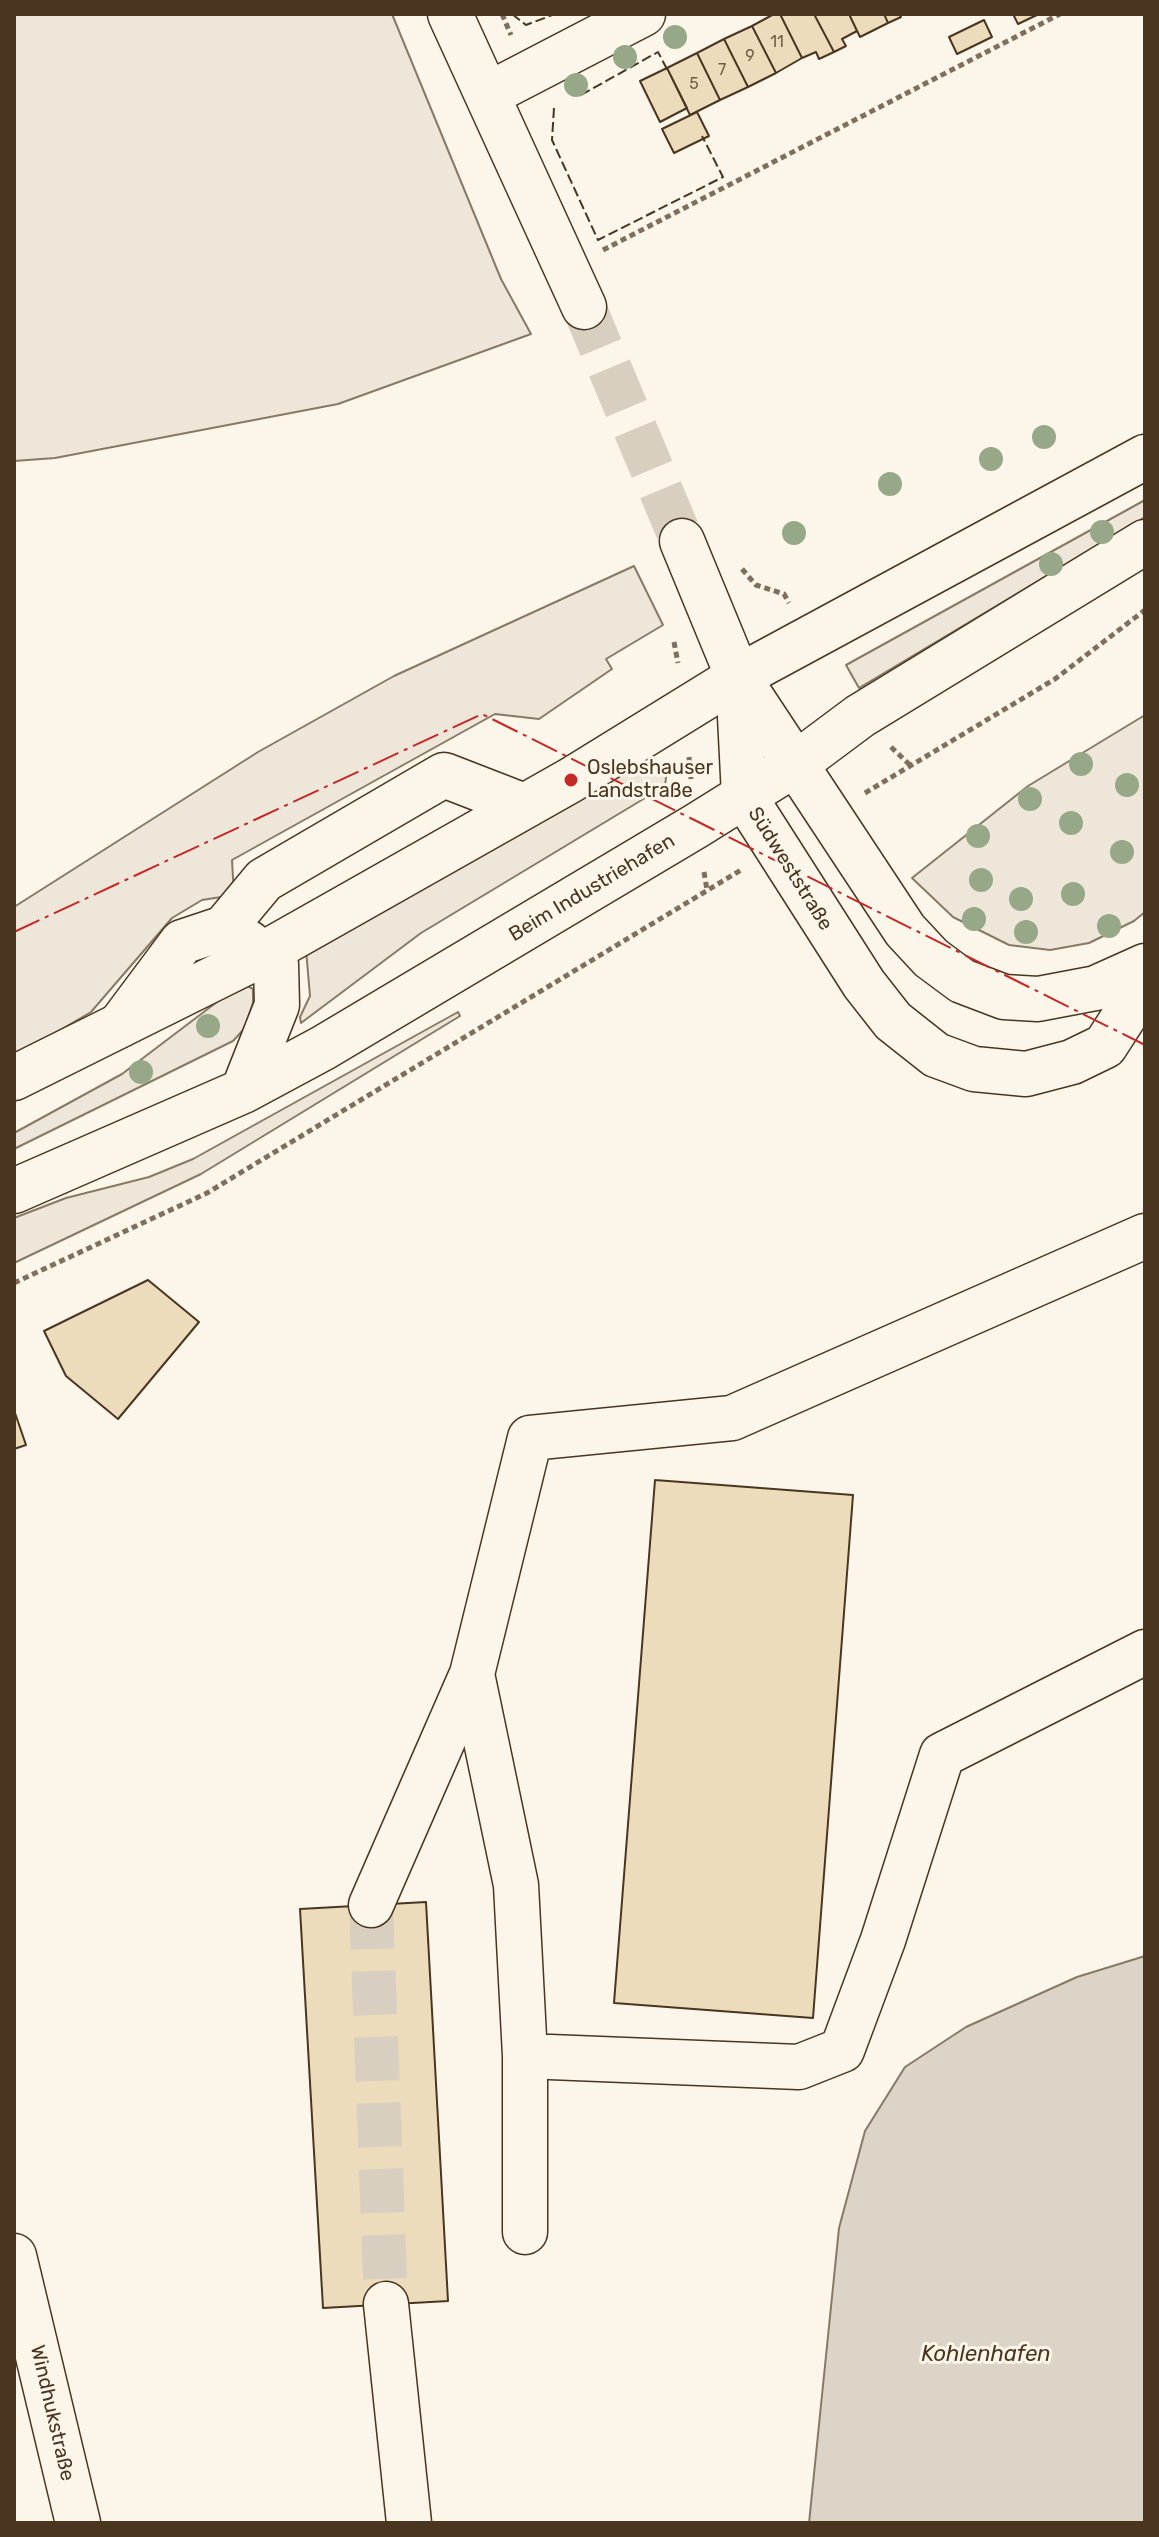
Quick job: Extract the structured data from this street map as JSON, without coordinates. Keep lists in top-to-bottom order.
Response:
{
  "streets": {
    "main road": ["Südweststraße", "Beim Industriehafen", "Windhukstraße"]
  },
  "crossings": [
    ["Südweststraße", "Beim Industriehafen"]
  ],
  "water": ["Kohlenhafen"],
  "places": ["Oslebshauser Landstraße"],
  "house_numbers": [
    "11",
    "9",
    "7",
    "5"
  ]
}
